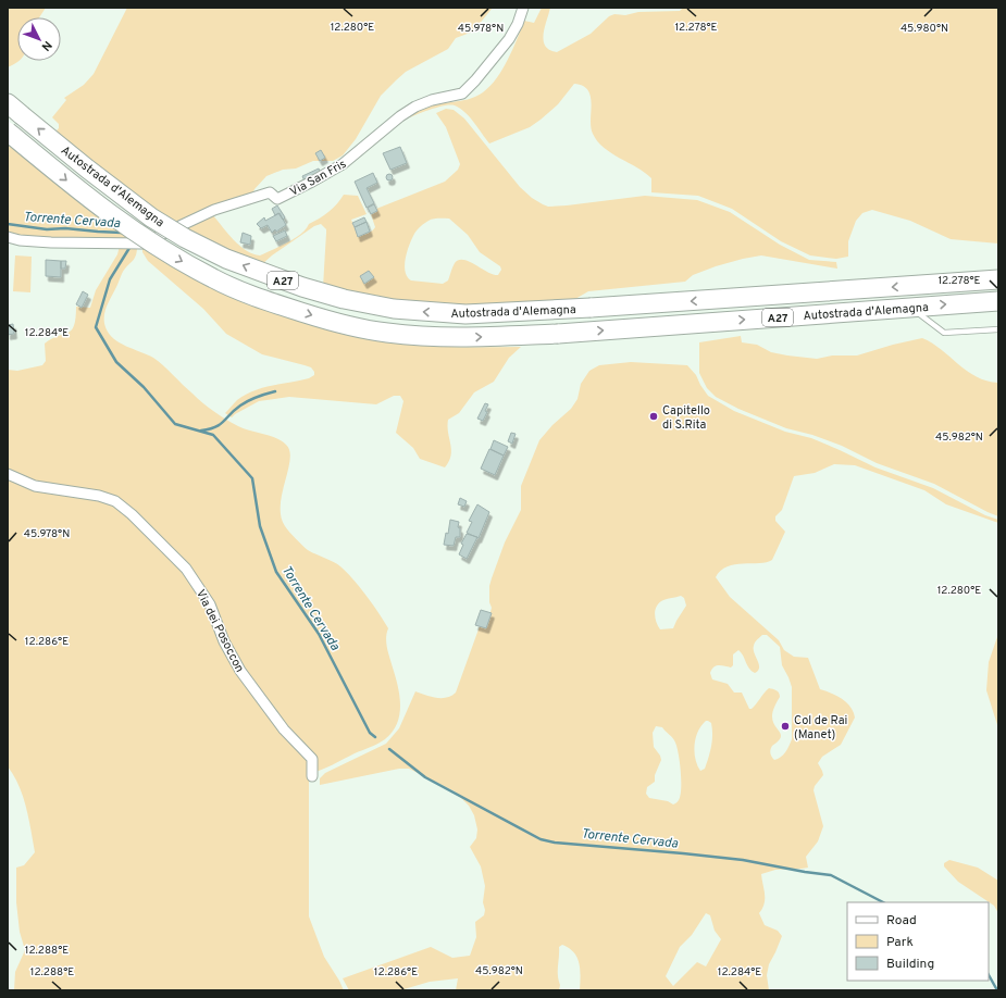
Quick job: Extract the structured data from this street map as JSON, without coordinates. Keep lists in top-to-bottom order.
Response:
{
  "streets": {
    "highway": ["Autostrada d'Alemagna", "A27"],
    "street": ["Via San Fris", "Via dei Posoccon"]
  },
  "water": ["Torrente Cervada"],
  "places": ["Capitello di S.Rita", "Col de Rai (Manet)"],
  "legend": ["Road", "Park", "Building"],
  "north": "bottom right",
  "coordinates": [
    "12.280°E",
    "12.278°E",
    "45.978°N",
    "45.980°N",
    "12.284°E",
    "45.982°N",
    "12.286°E",
    "12.288°E"
  ]
}
